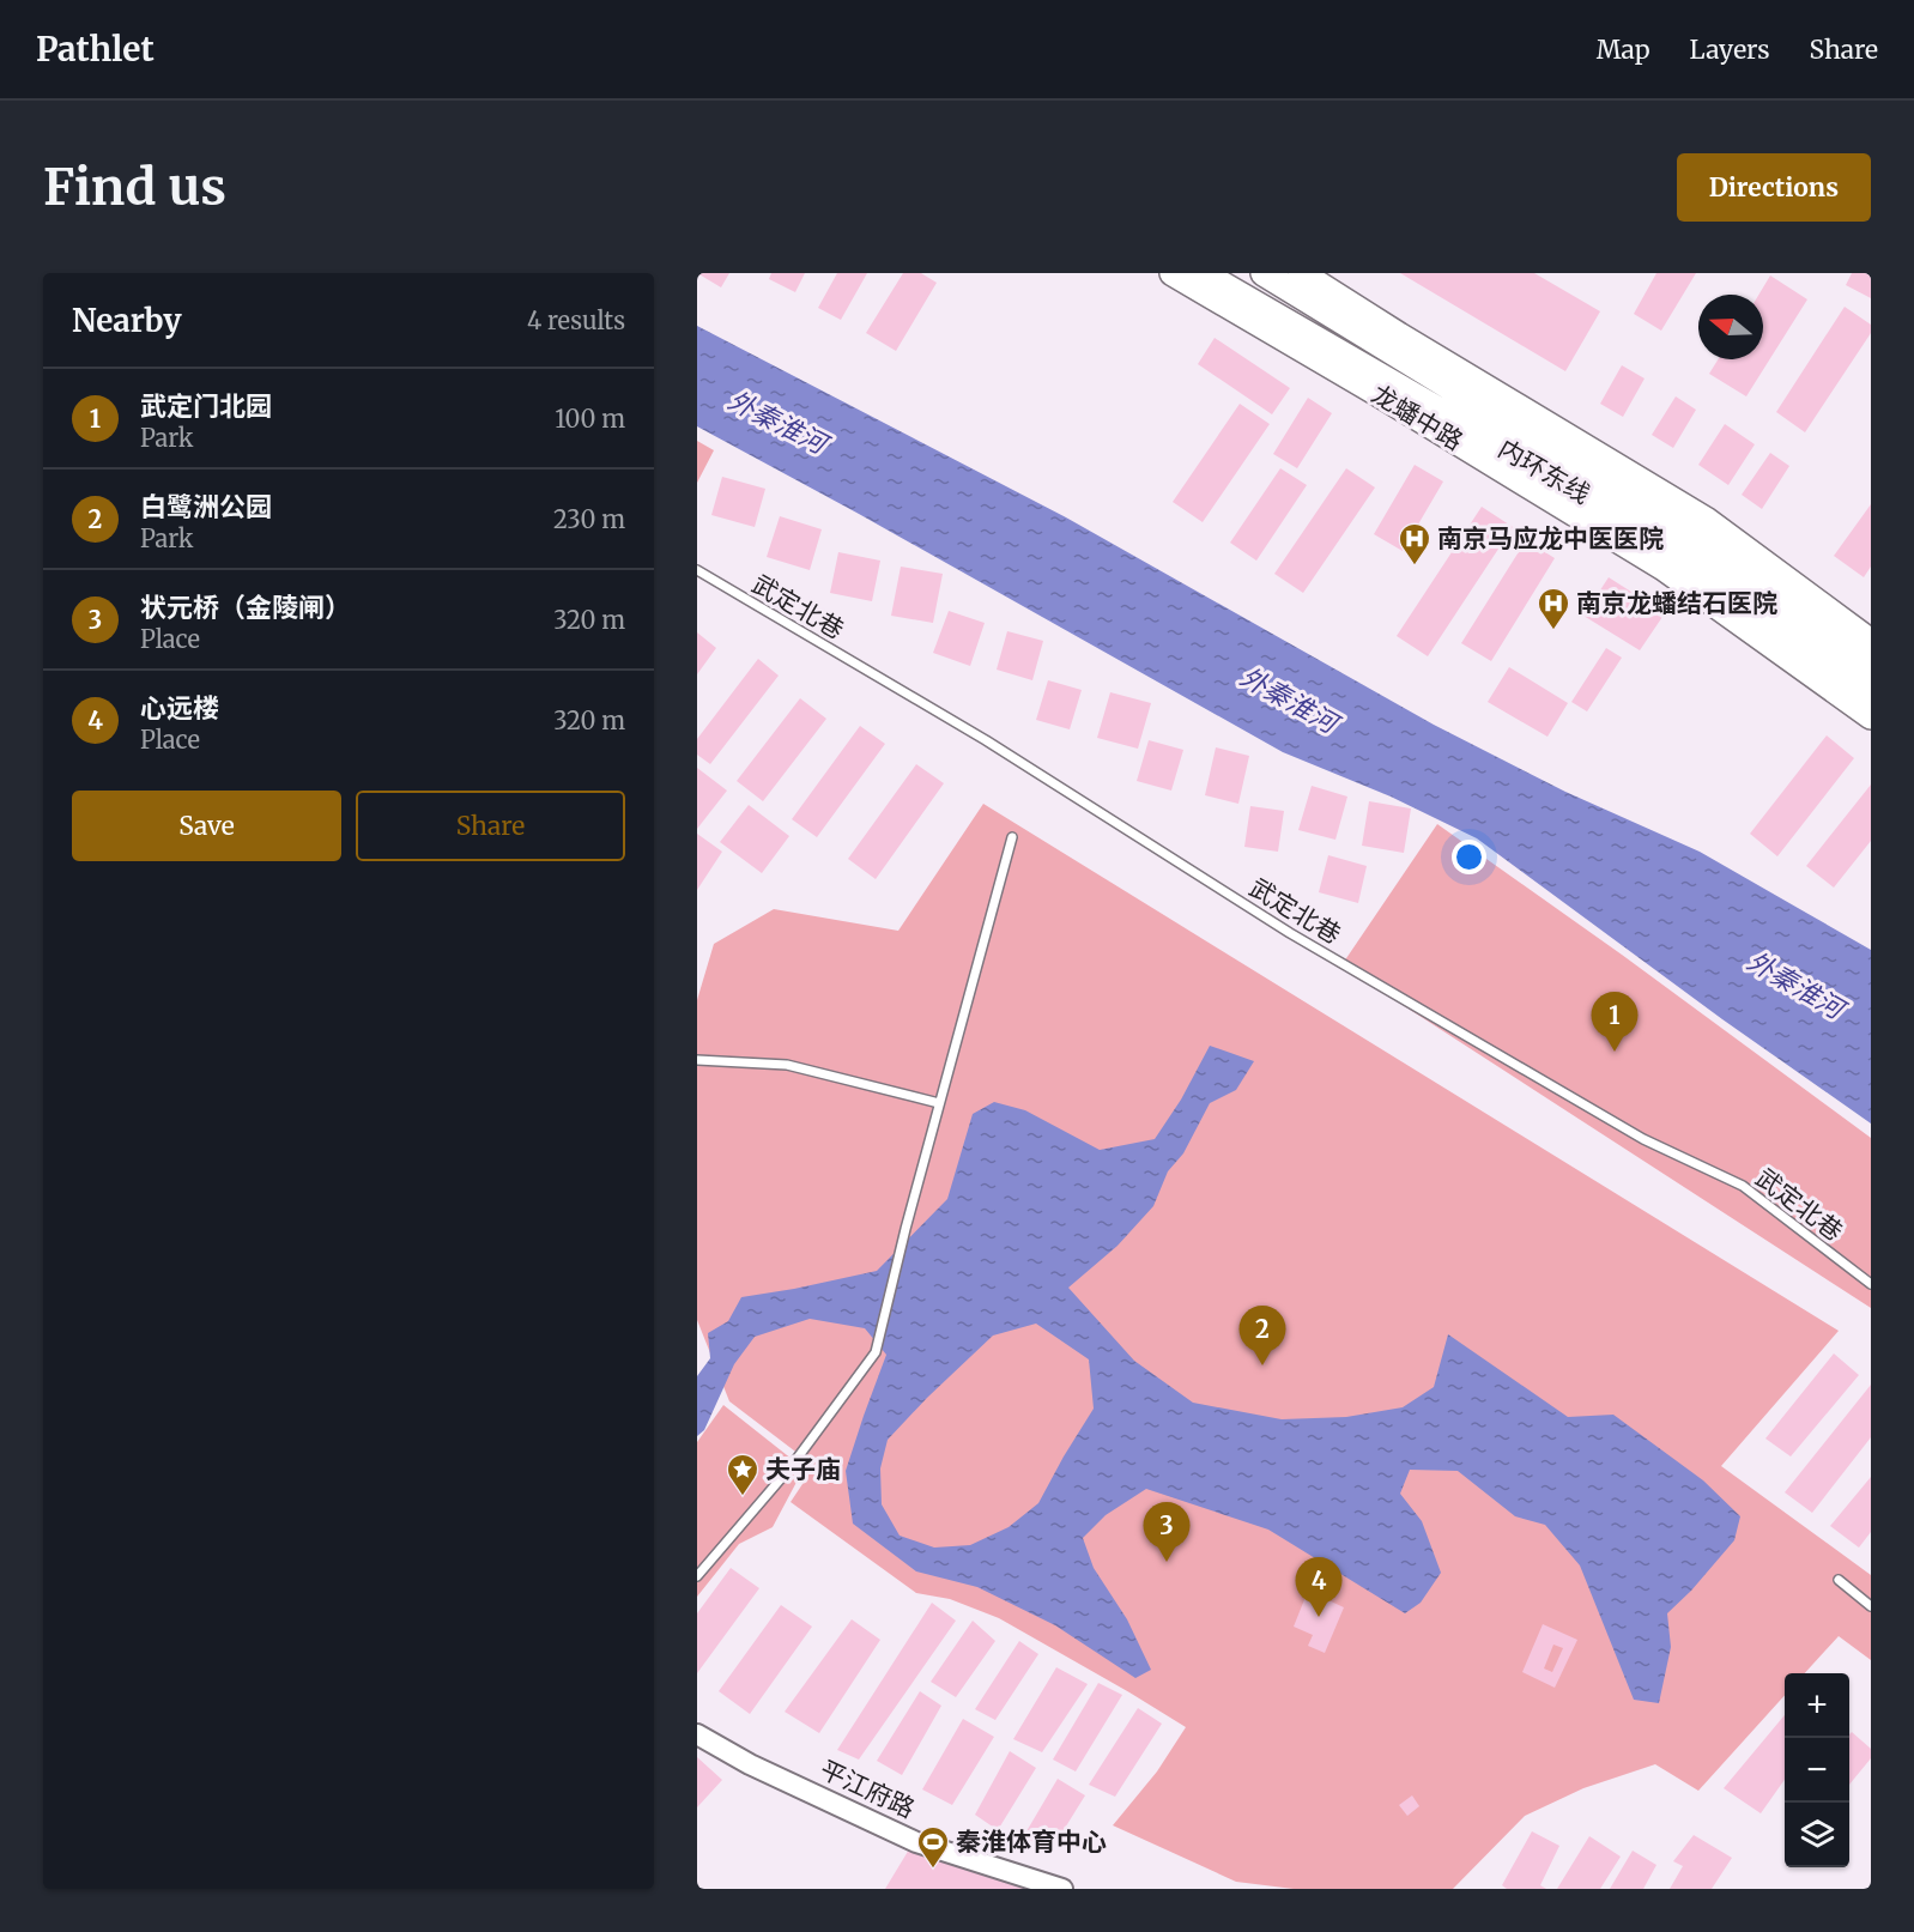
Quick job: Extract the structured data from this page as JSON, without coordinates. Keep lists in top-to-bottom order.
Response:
{
  "streets": {
    "main road": ["龙蟠中路", "内环东线"],
    "street": ["平江府路"],
    "lane": ["武定北巷"]
  },
  "water": ["外秦淮河"],
  "places": {
    "hospital": ["南京马应龙中医医院", "南京龙蟠结石医院"],
    "place": ["夫子庙"],
    "sports": ["秦淮体育中心"]
  },
  "north": "left",
  "page": {
    "header": "Pathlet",
    "nav": ["Map", "Layers", "Share"],
    "buttons": [
      "Directions",
      ["Save", "Share"]
    ],
    "title": "Find us",
    "heading": ["Nearby", "4 results"],
    "list": [
      {
        "mark": "1",
        "name": "武定门北园",
        "note": "Park",
        "value": "100 m"
      },
      {
        "mark": "2",
        "name": "白鹭洲公园",
        "note": "Park",
        "value": "230 m"
      },
      {
        "mark": "3",
        "name": "状元桥（金陵闸）",
        "note": "Place",
        "value": "320 m"
      },
      {
        "mark": "4",
        "name": "心远楼",
        "note": "Place",
        "value": "320 m"
      }
    ],
    "pins": [
      "1",
      "2",
      "3",
      "4"
    ],
    "map_buttons": ["+", "−"]
  }
}
